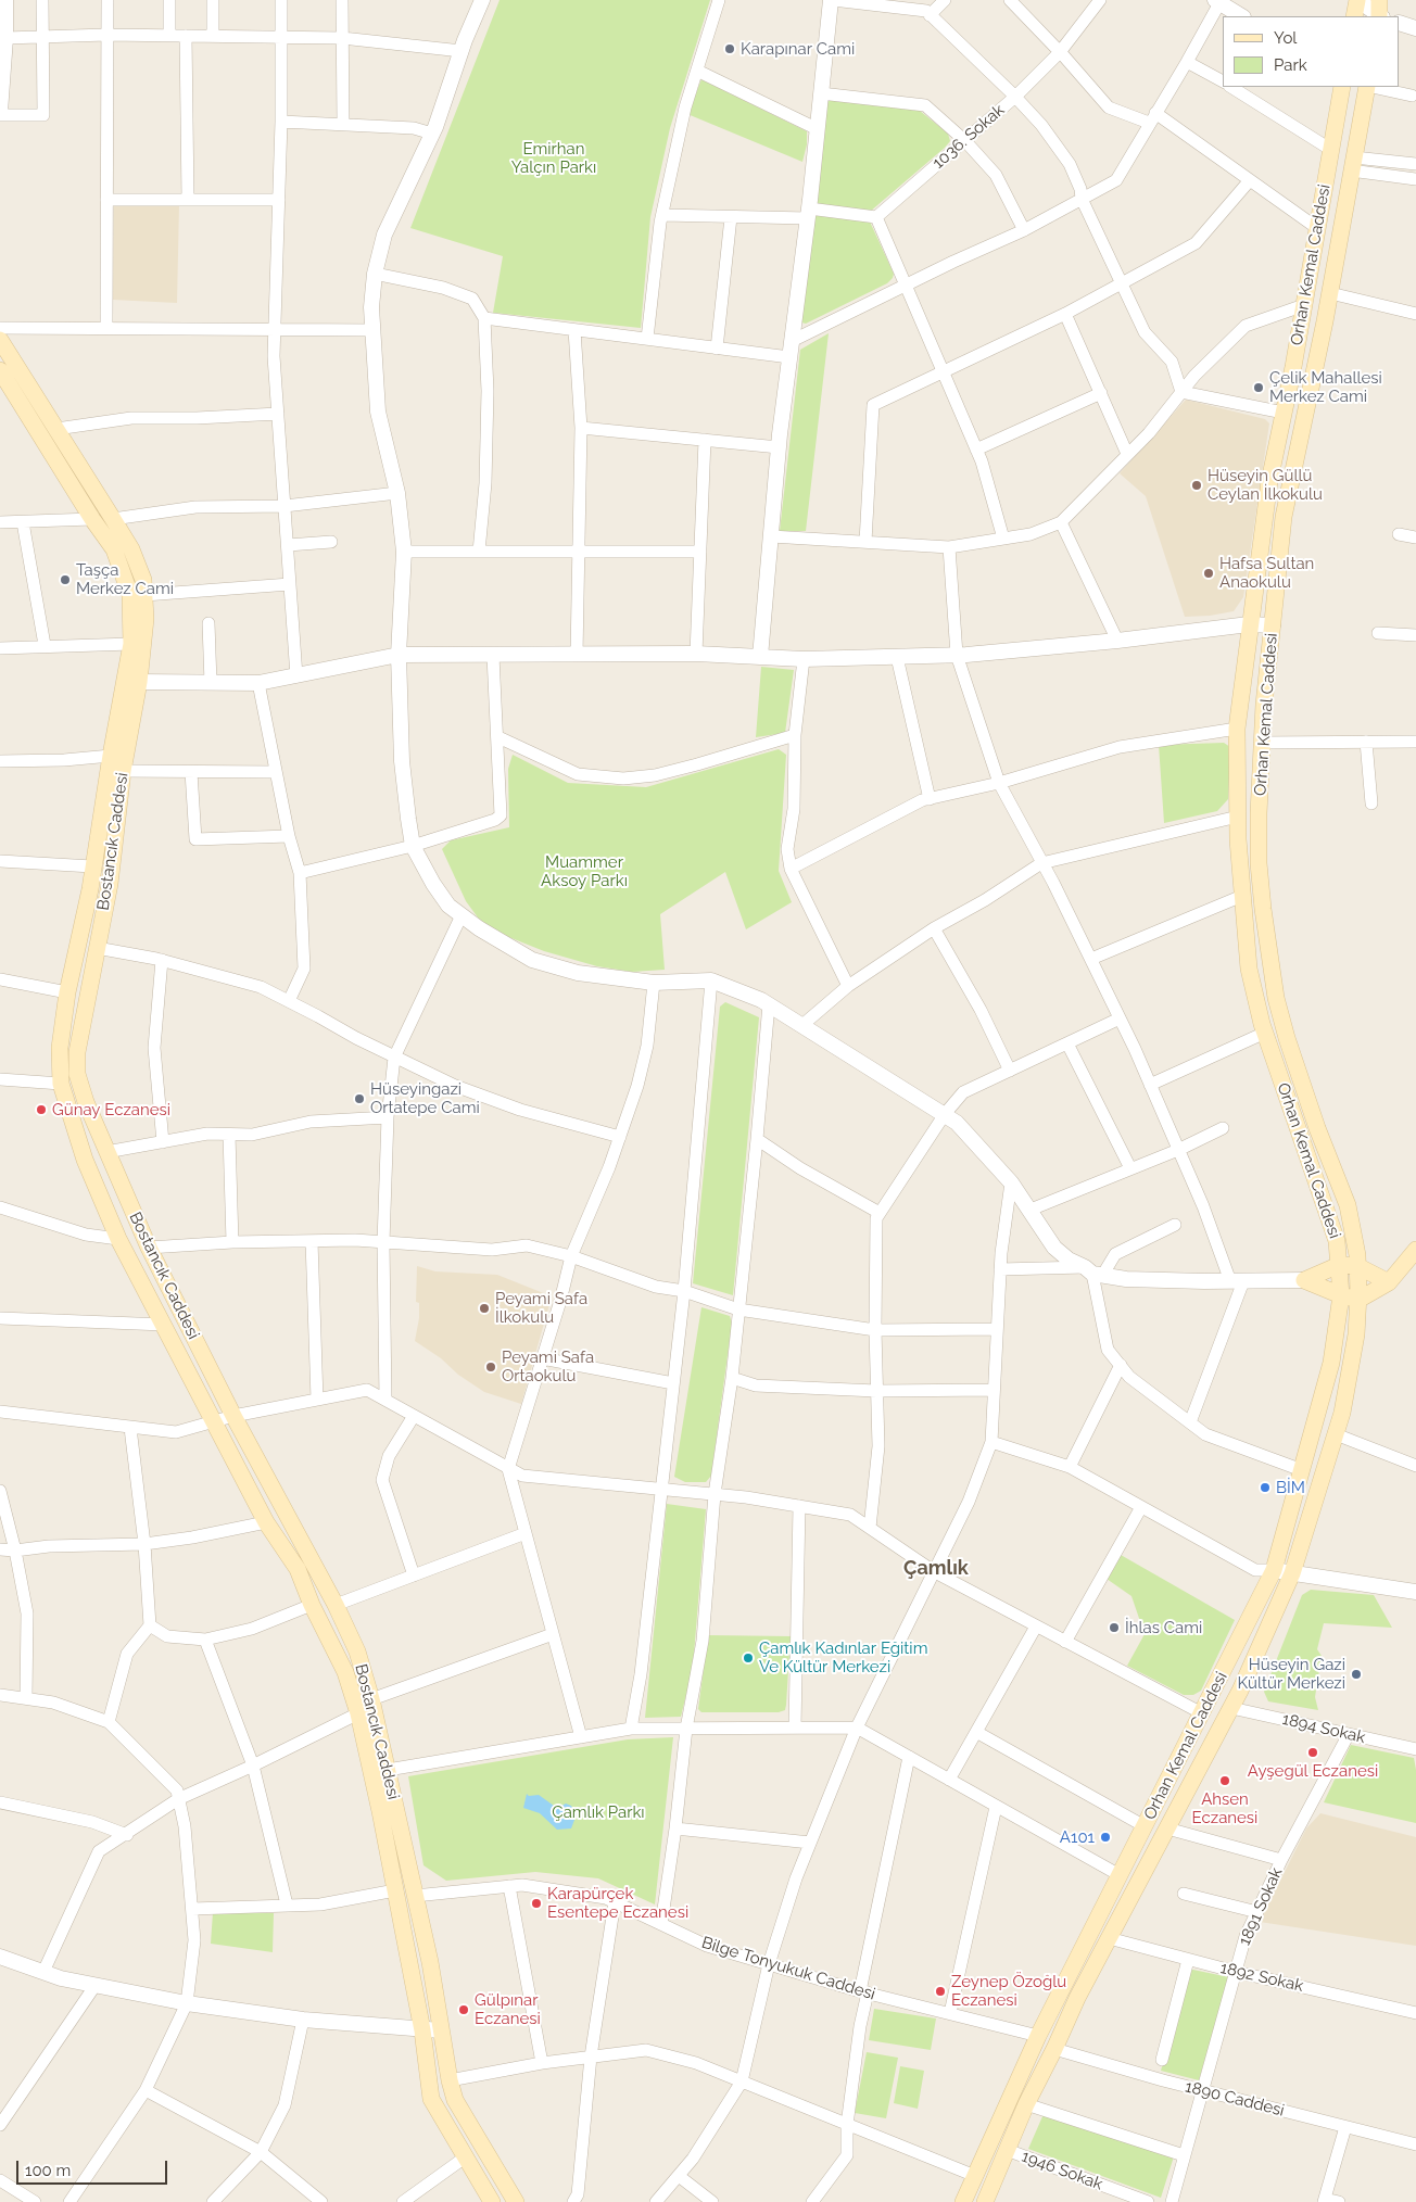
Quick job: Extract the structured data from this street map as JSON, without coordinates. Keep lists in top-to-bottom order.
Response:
{
  "streets": {
    "main road": ["Orhan Kemal Caddesi", "Bostancık Caddesi"],
    "street": [
      "1036. Sokak",
      "1894 Sokak",
      "1891 Sokak",
      "Bilge Tonyukuk Caddesi",
      "1892 Sokak",
      "1890 Caddesi",
      "1946 Sokak"
    ]
  },
  "crossings": [
    ["Orhan Kemal Caddesi", "1894 Sokak"],
    ["Orhan Kemal Caddesi", "Bilge Tonyukuk Caddesi"],
    ["Orhan Kemal Caddesi", "1892 Sokak"],
    ["Orhan Kemal Caddesi", "1890 Caddesi"],
    ["Orhan Kemal Caddesi", "1946 Sokak"],
    ["Bostancık Caddesi", "Bilge Tonyukuk Caddesi"],
    ["1894 Sokak", "1891 Sokak"],
    ["1891 Sokak", "1892 Sokak"],
    ["1891 Sokak", "1890 Caddesi"]
  ],
  "districts": ["Çamlık"],
  "parks": ["Emirhan Yalçın Parkı", "Muammer Aksoy Parkı", "Çamlık Parkı"],
  "places": [
    "Karapınar Cami",
    "Çelik Mahallesi Merkez Cami",
    "Hüseyin Güllü Ceylan İlkokulu",
    "Hafsa Sultan Anaokulu",
    "Taşça Merkez Cami",
    "Hüseyingazi Ortatepe Cami",
    "Günay Eczanesi",
    "Peyami Safa İlkokulu",
    "Peyami Safa Ortaokulu",
    "BİM",
    "İhlas Cami",
    "Çamlık Kadınlar Eğitim Ve Kültür Merkezi",
    "Hüseyin Gazi Kültür Merkezi",
    "Ayşegül Eczanesi",
    "Ahsen Eczanesi",
    "A101",
    "Karapürçek Esentepe Eczanesi",
    "Zeynep Özoğlu Eczanesi",
    "Gülpınar Eczanesi"
  ],
  "legend": ["Yol", "Park"],
  "scale_bar": "100 m"
}
